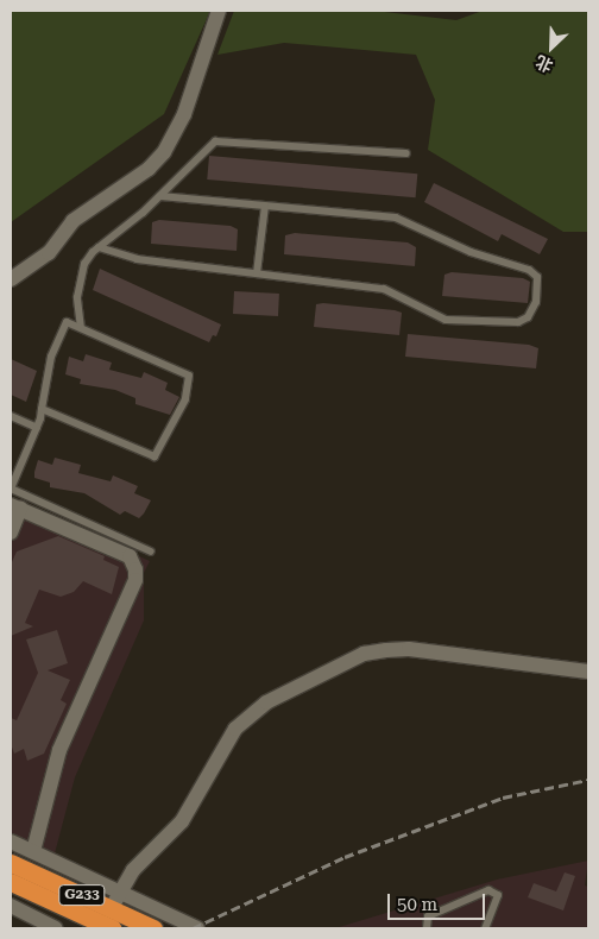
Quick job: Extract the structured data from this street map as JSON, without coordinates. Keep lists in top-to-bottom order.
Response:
{
  "streets": {
    "highway": ["G233"]
  },
  "scale_bar": "50 m",
  "north": "bottom left"
}
